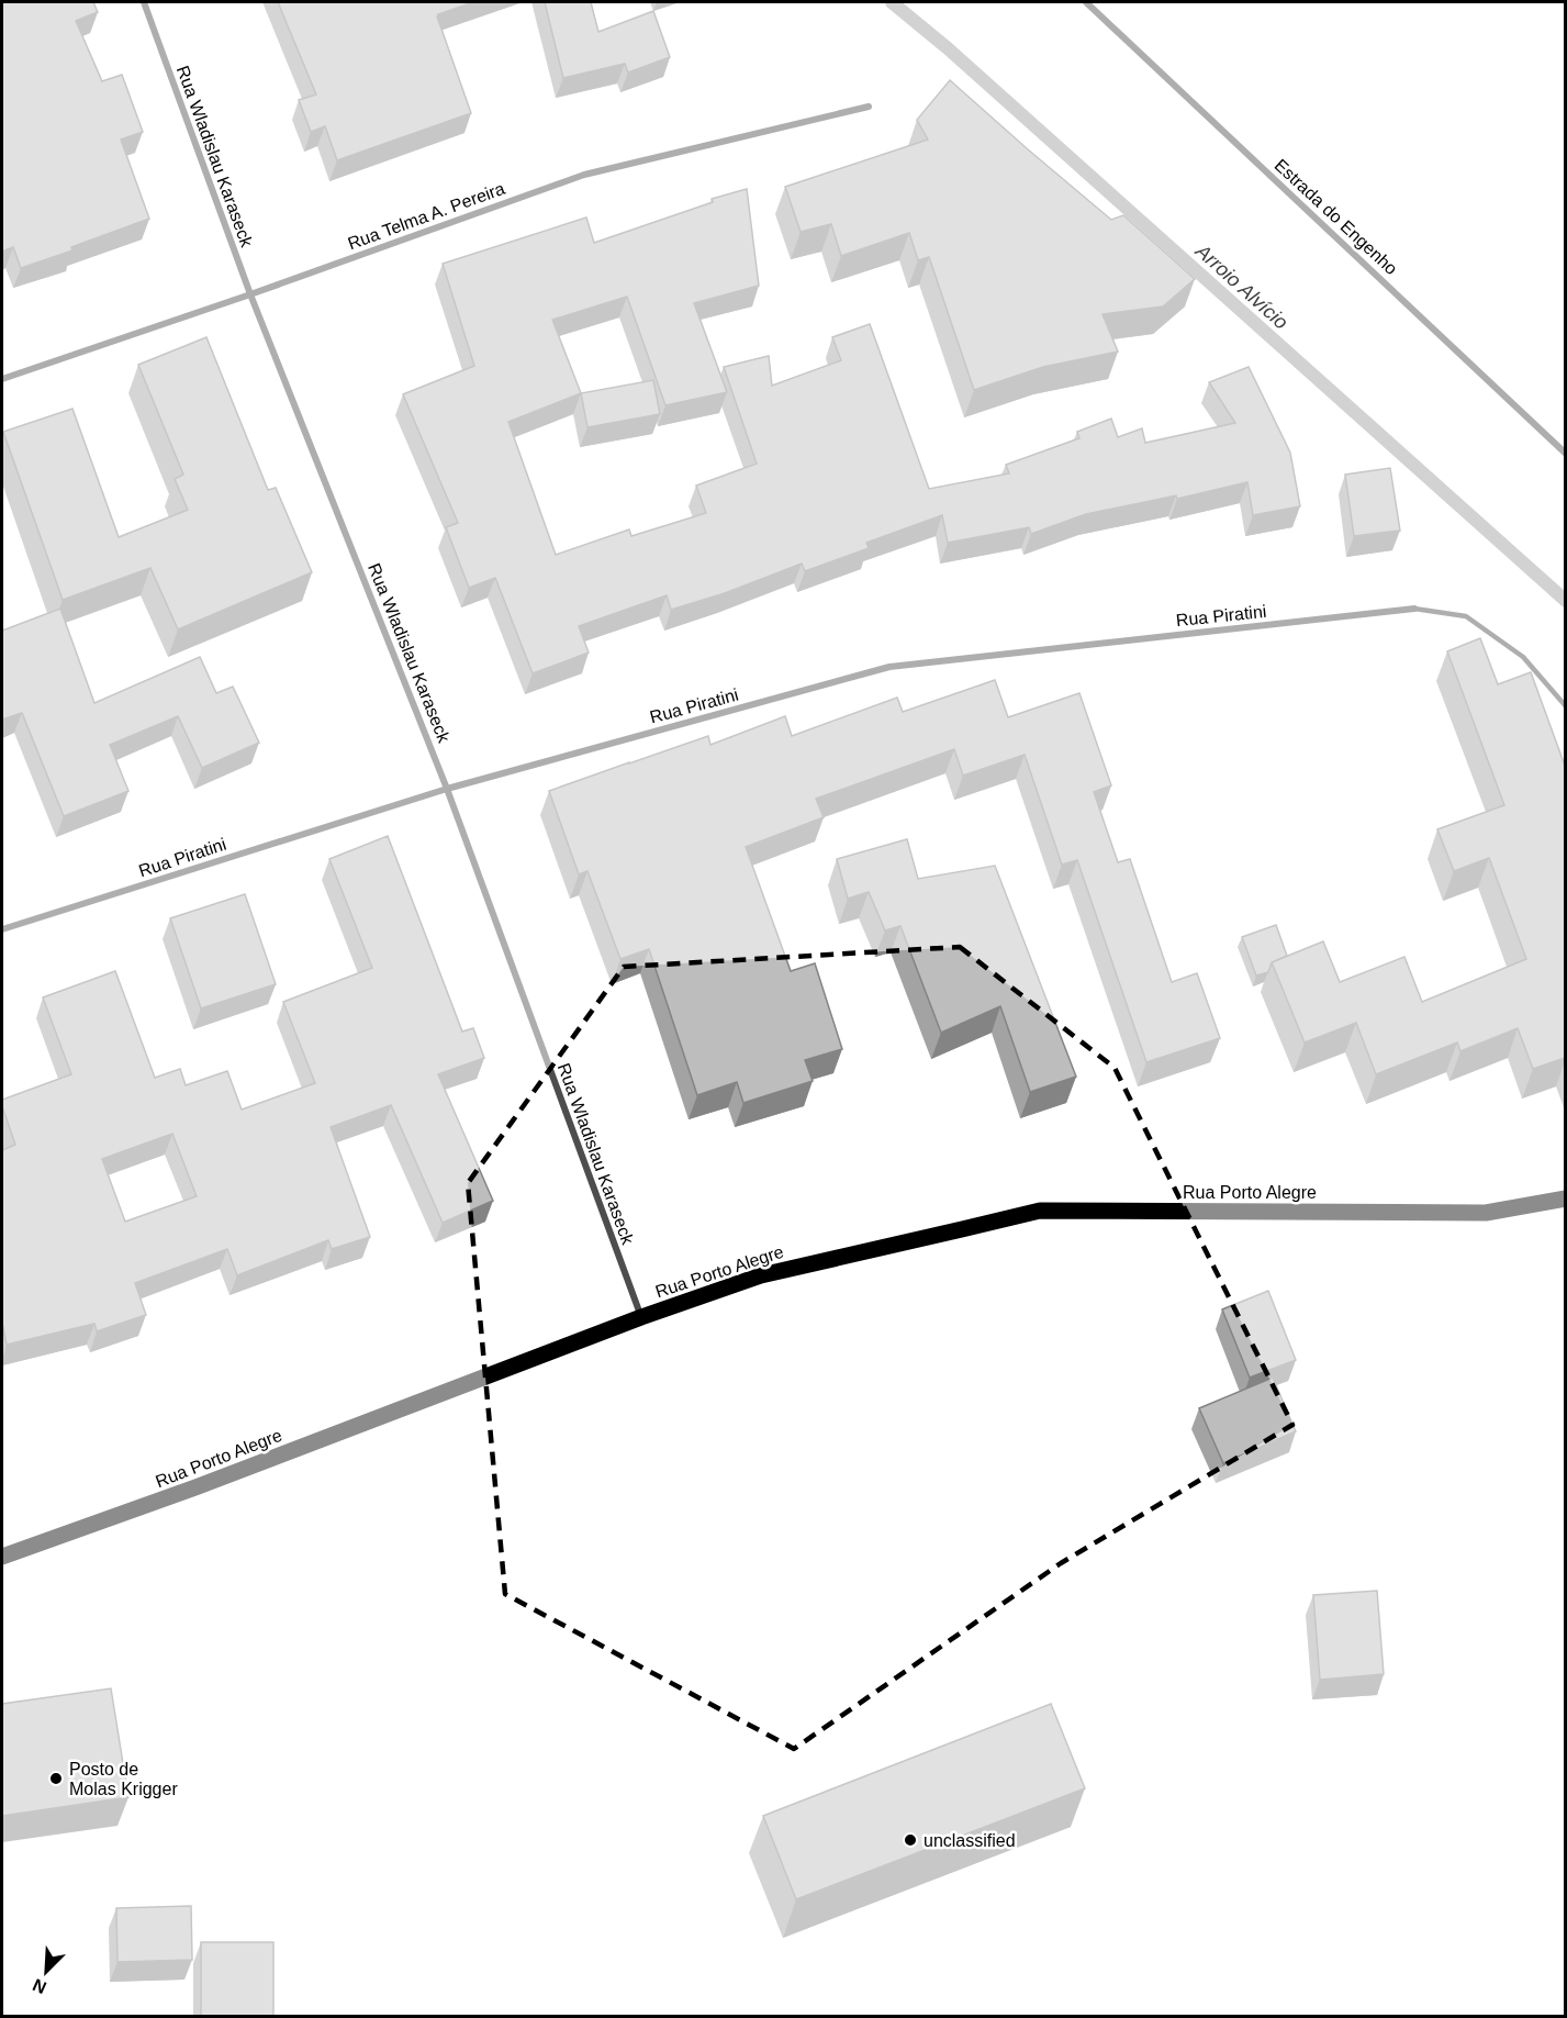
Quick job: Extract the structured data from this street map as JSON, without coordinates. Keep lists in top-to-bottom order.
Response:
{
  "streets": {
    "main road": ["Rua Porto Alegre"],
    "street": [
      "Rua Wladislau Karaseck",
      "Rua Telma A. Pereira",
      "Estrada do Engenho",
      "Rua Piratini"
    ]
  },
  "crossings": [
    ["Rua Wladislau Karaseck", "Rua Telma A. Pereira"],
    ["Rua Wladislau Karaseck", "Rua Piratini"],
    ["Rua Wladislau Karaseck", "Rua Porto Alegre"]
  ],
  "water": ["Arroio Alvício"],
  "places": ["Posto de Molas Krigger", "unclassified"],
  "north": "bottom left"
}
